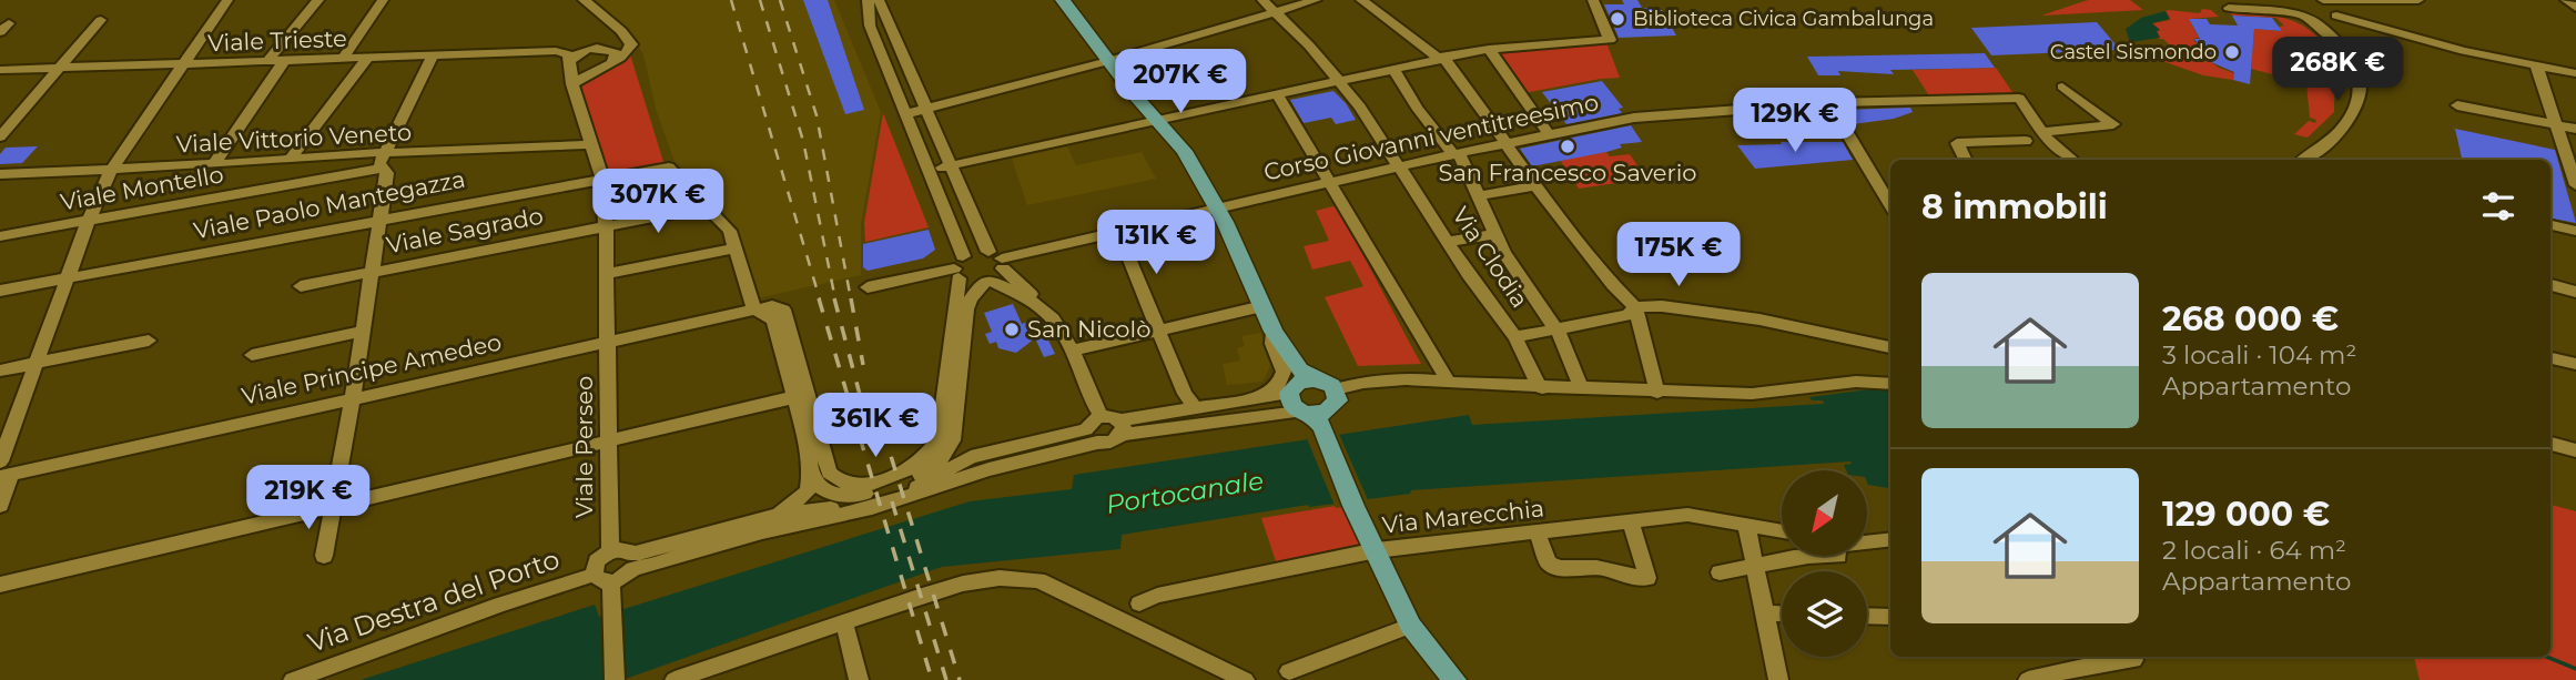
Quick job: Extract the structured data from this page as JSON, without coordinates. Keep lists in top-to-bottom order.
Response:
{
  "streets": {
    "street": [
      "Viale Trieste",
      "Corso Giovanni ventitreesimo",
      "Viale Vittorio Veneto",
      "Viale Montello",
      "Viale Paolo Mantegazza",
      "Viale Sagrado",
      "Via Clodia",
      "Viale Principe Amedeo",
      "Viale Perseo",
      "Via Marecchia",
      "Via Destra del Porto"
    ]
  },
  "crossings": [
    ["Viale Trieste", "Viale Perseo"],
    ["Corso Giovanni ventitreesimo", "Via Clodia"],
    ["Viale Vittorio Veneto", "Viale Perseo"],
    ["Viale Paolo Mantegazza", "Viale Sagrado"],
    ["Viale Paolo Mantegazza", "Viale Perseo"],
    ["Viale Sagrado", "Viale Perseo"],
    ["Viale Principe Amedeo", "Viale Perseo"],
    ["Viale Perseo", "Via Destra del Porto"]
  ],
  "water": ["Portocanale"],
  "places": [
    "Biblioteca Civica Gambalunga",
    "Castel Sismondo",
    "San Francesco Saverio",
    "San Nicolò"
  ],
  "north": "bottom left",
  "page": {
    "price": [
      "268K €",
      "207K €",
      "129K €",
      "307K €",
      "131K €",
      "175K €",
      "361K €",
      "219K €"
    ],
    "heading": "8 immobili",
    "list": [
      {
        "name": "268 000 €",
        "note": "3 locali · 104 m² · Appartamento"
      },
      {
        "name": "129 000 €",
        "note": "2 locali · 64 m² · Appartamento"
      }
    ]
  }
}
